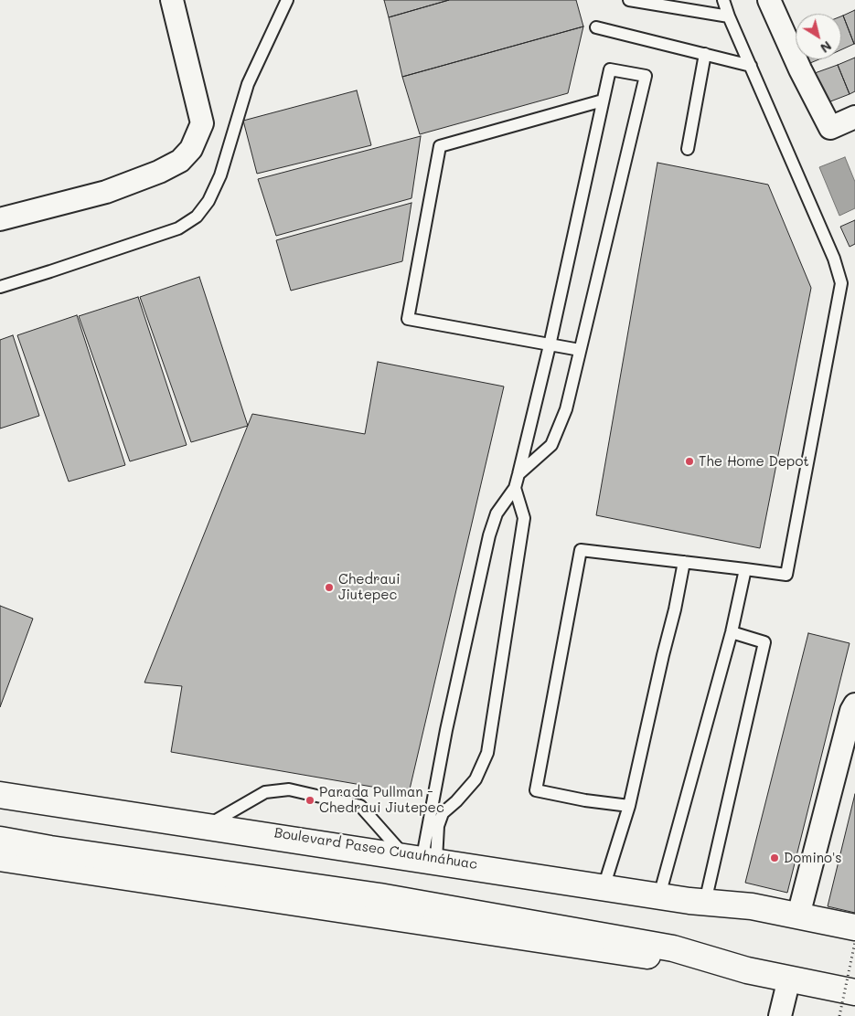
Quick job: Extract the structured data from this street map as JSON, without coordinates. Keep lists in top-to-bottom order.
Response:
{
  "streets": {
    "main road": ["Boulevard Paseo Cuauhnáhuac"]
  },
  "places": [
    "The Home Depot",
    "Chedraui Jiutepec",
    "Parada Pullman - Chedraui Jiutepec",
    "Domino's"
  ],
  "north": "bottom right"
}
